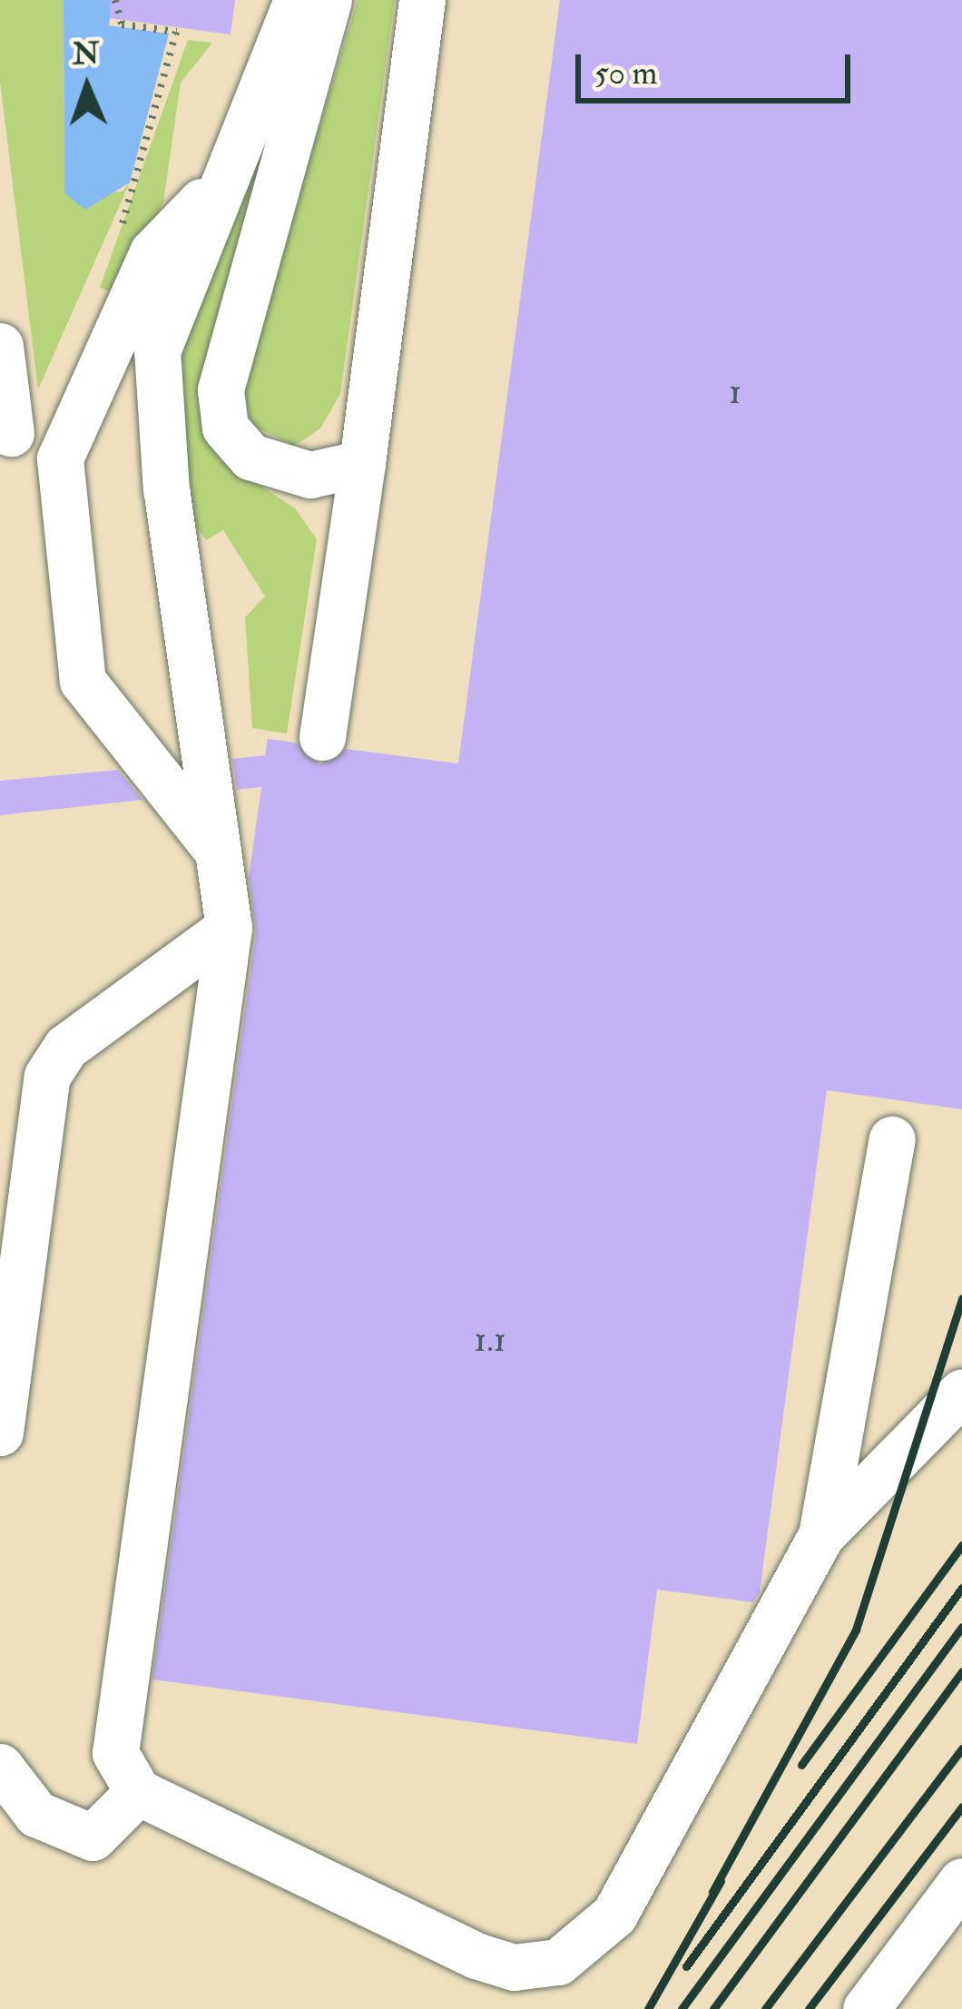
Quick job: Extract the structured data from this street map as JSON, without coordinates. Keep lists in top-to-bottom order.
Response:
{
  "house_numbers": ["1", "1.1"],
  "scale_bar": "50 m",
  "north": "top"
}
